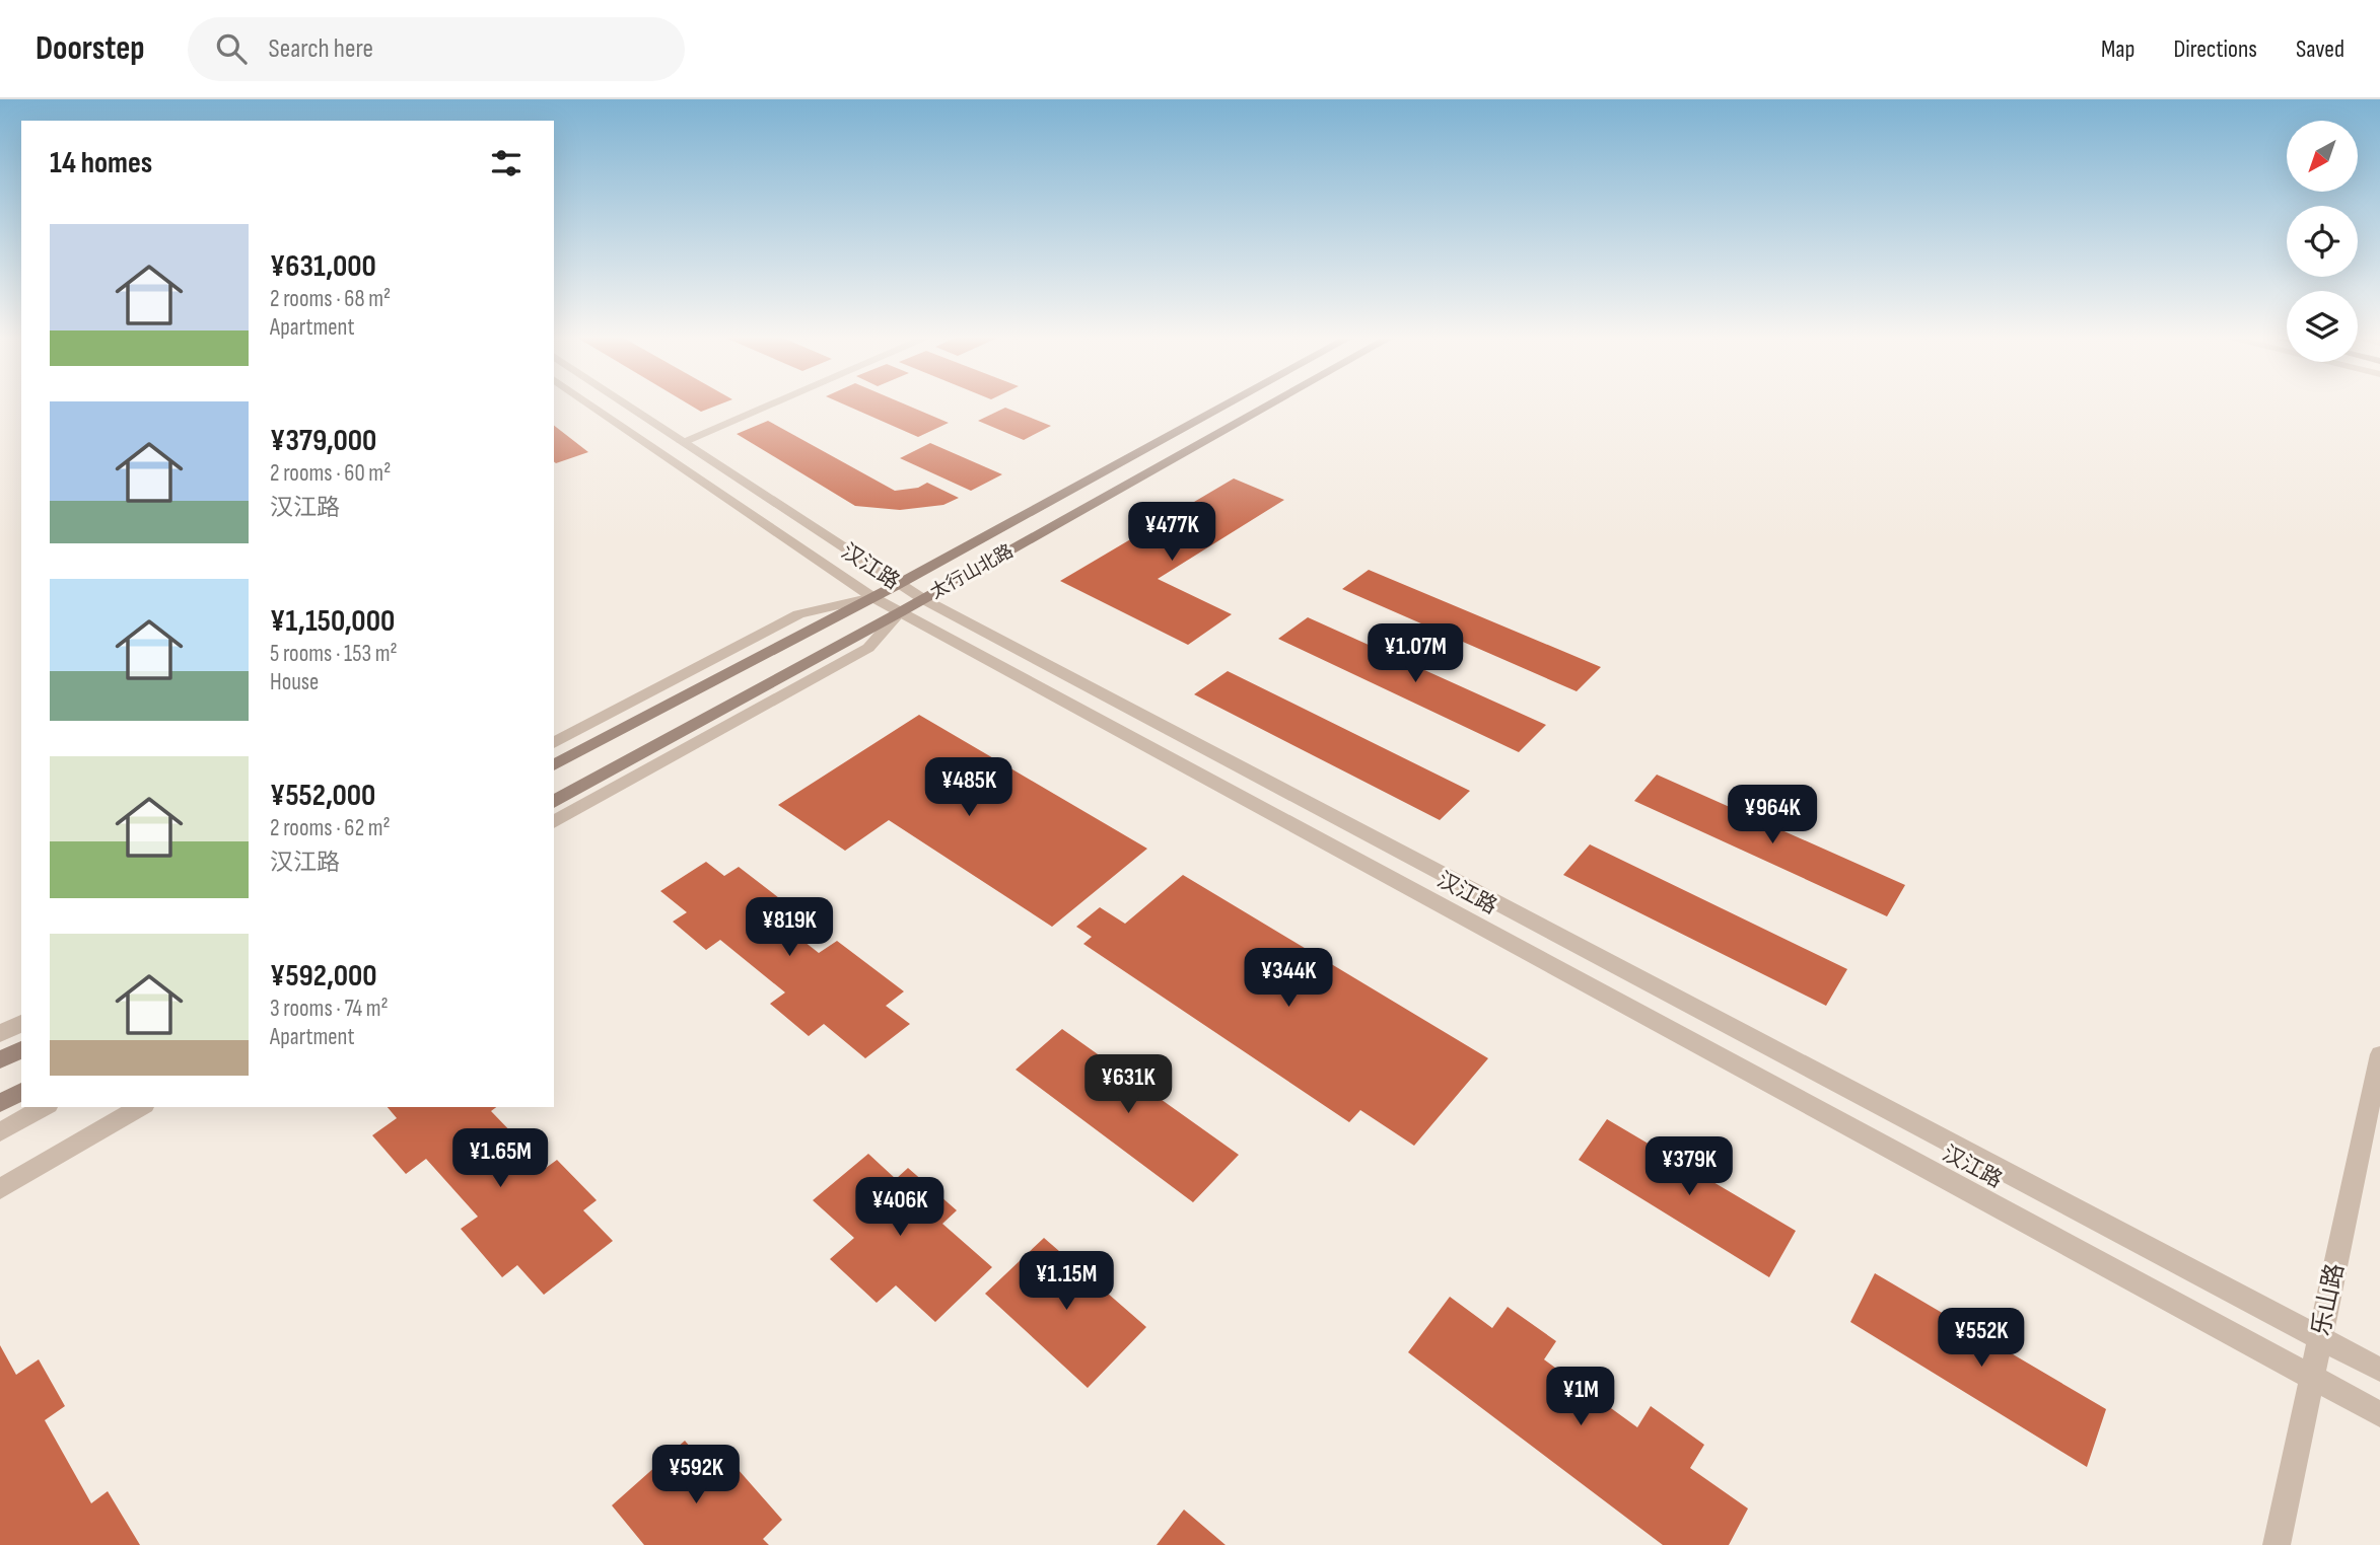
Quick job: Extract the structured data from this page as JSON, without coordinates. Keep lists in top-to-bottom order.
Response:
{
  "streets": {
    "main road": ["太行山北路"],
    "street": ["汉江路", "乐山路"]
  },
  "crossings": [
    ["汉江路", "太行山北路"],
    ["汉江路", "乐山路"]
  ],
  "north": "bottom left",
  "page": {
    "header": "Doorstep",
    "search": "Search here",
    "nav": ["Map", "Directions", "Saved"],
    "heading": "14 homes",
    "list": [
      {
        "name": "¥631,000",
        "note": "2 rooms · 68 m² · Apartment"
      },
      {
        "name": "¥379,000",
        "note": "2 rooms · 60 m² · 汉江路"
      },
      {
        "name": "¥1,150,000",
        "note": "5 rooms · 153 m² · House"
      },
      {
        "name": "¥552,000",
        "note": "2 rooms · 62 m² · 汉江路"
      },
      {
        "name": "¥592,000",
        "note": "3 rooms · 74 m² · Apartment"
      }
    ],
    "price": [
      "¥477K",
      "¥1.07M",
      "¥485K",
      "¥964K",
      "¥819K",
      "¥344K",
      "¥631K",
      "¥1.65M",
      "¥379K",
      "¥406K",
      "¥1.15M",
      "¥552K",
      "¥1M",
      "¥592K"
    ]
  }
}
